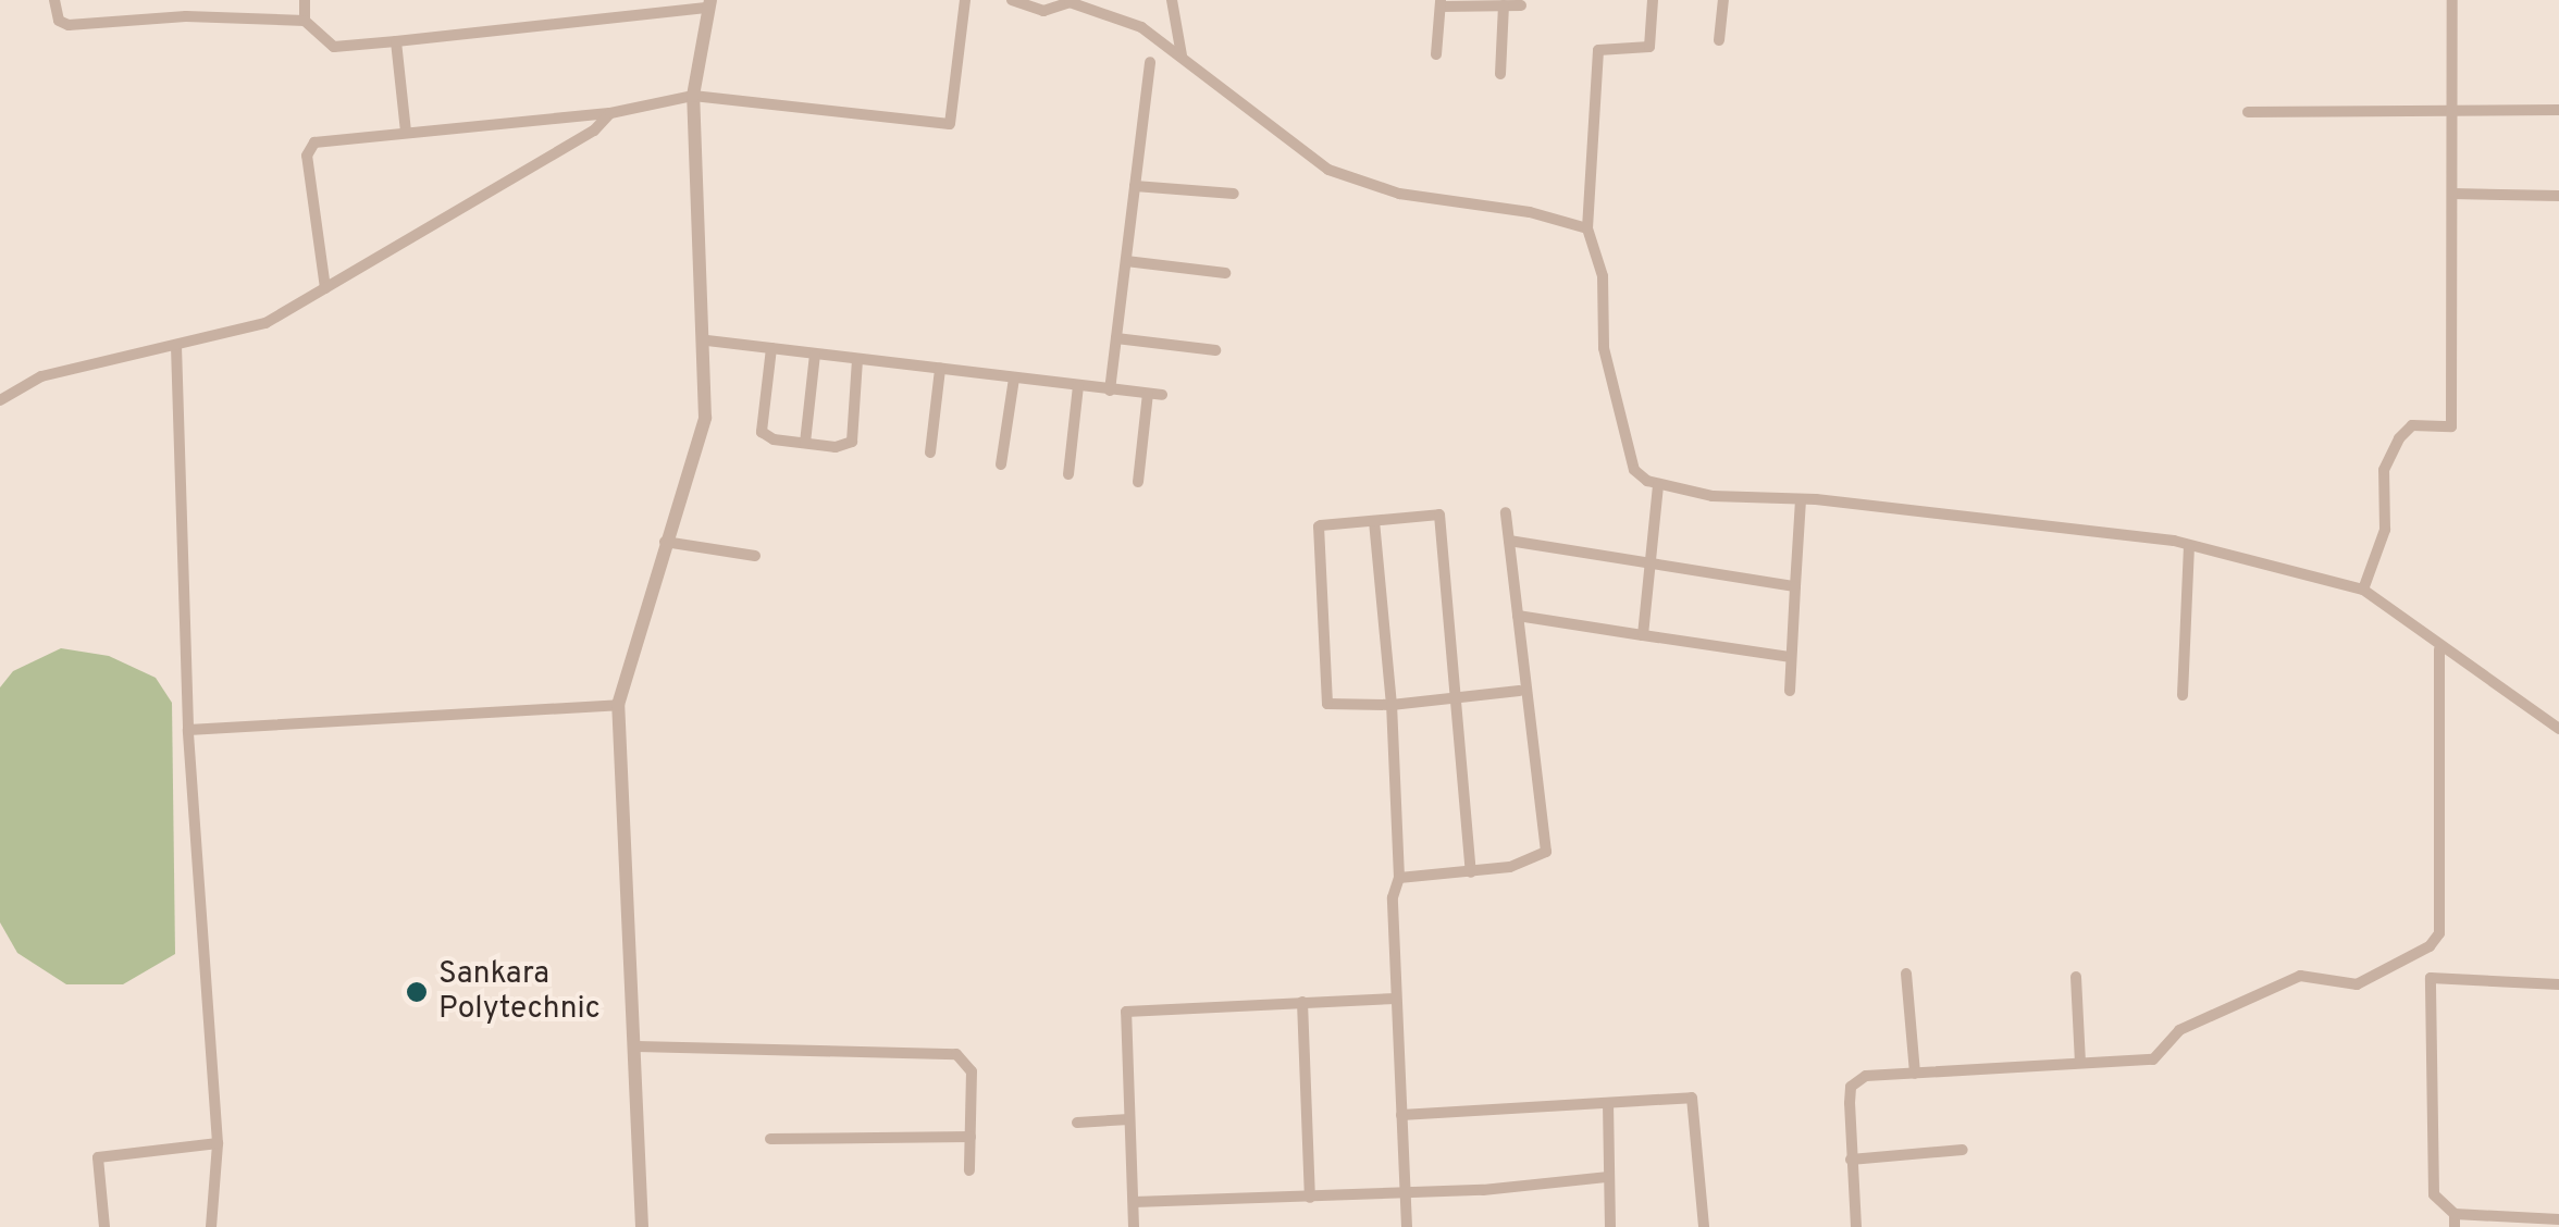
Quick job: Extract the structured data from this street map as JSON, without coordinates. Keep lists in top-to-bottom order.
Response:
{
  "places": ["Sankara Polytechnic"]
}
